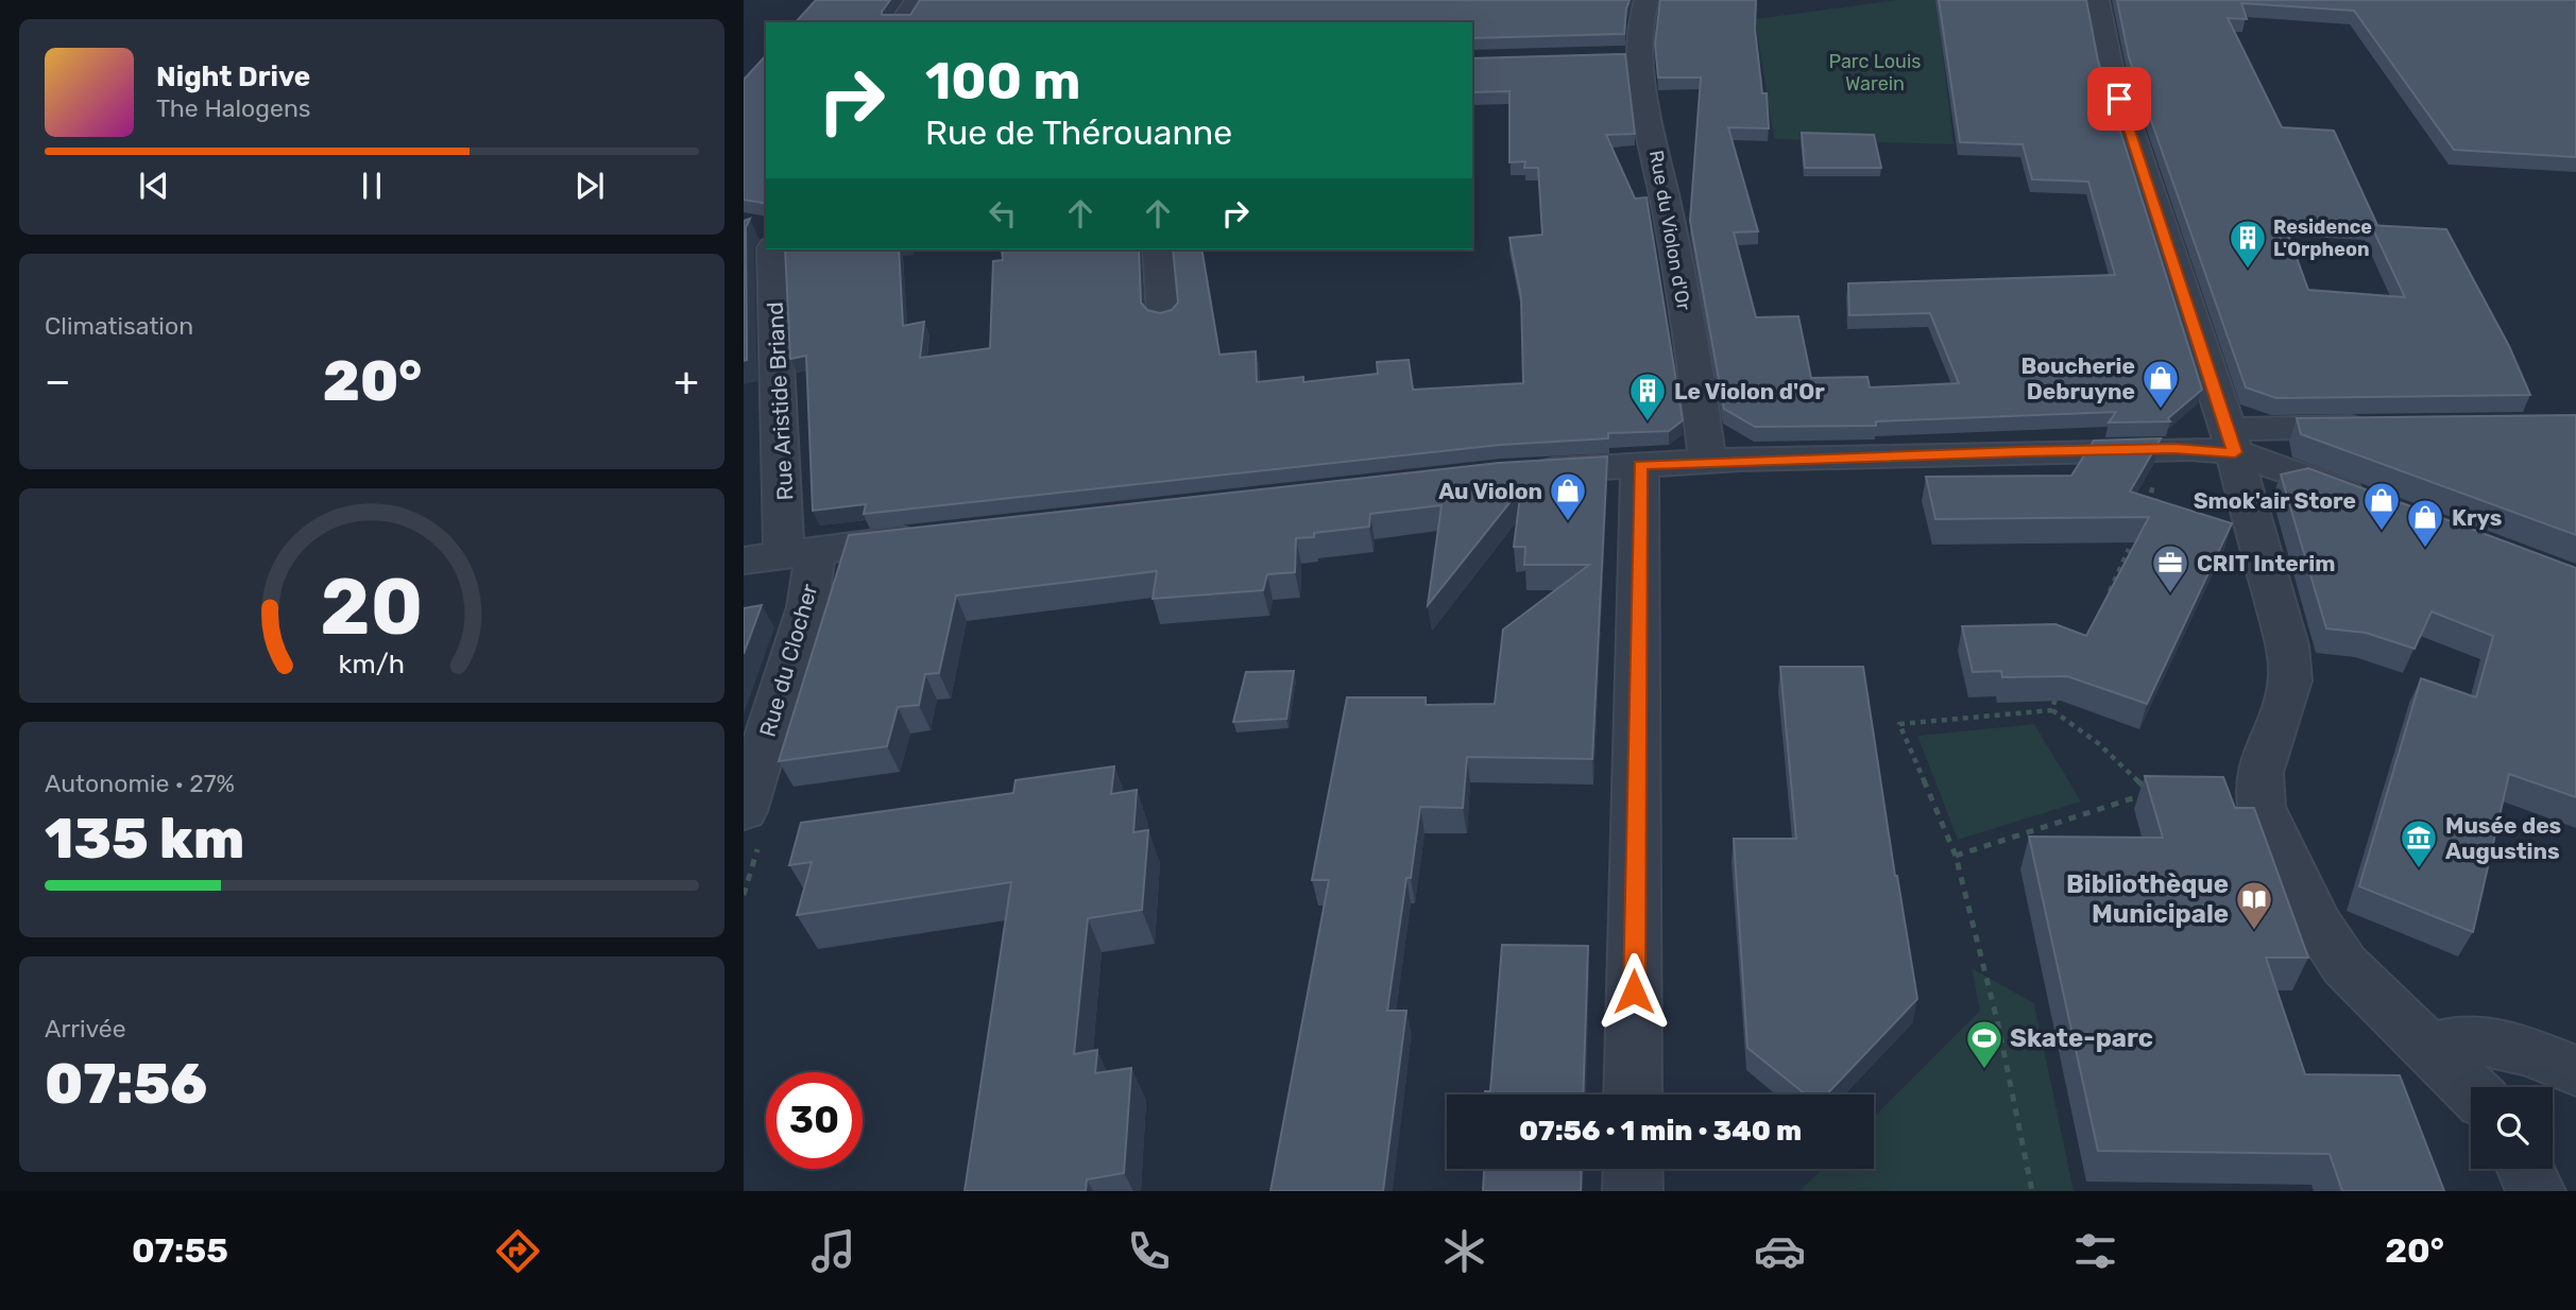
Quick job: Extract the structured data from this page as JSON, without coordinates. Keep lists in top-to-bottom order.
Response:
{
  "streets": {
    "street": ["Rue du Violon d'Or", "Rue Aristide Briand", "Rue du Clocher"]
  },
  "crossings": [
    ["Rue Aristide Briand", "Rue du Clocher"]
  ],
  "parks": ["Parc Louis Warein"],
  "places": {
    "building": ["Residence L'Orpheon", "Le Violon d'Or"],
    "shop": [
      "Boucherie Debruyne",
      "Au Violon",
      "Smok'air Store",
      "Krys"
    ],
    "office": ["CRIT Interim"],
    "museum": ["Musée des Augustins"],
    "library": ["Bibliothèque Municipale"],
    "sports": ["Skate-parc"]
  },
  "page": {
    "turn": ["100 m", "Rue de Thérouanne"],
    "song": ["Night Drive", "The Halogens"],
    "tile": [
      "Climatisation",
      ["Autonomie · 27%", "135 km"],
      ["Arrivée", "07:56"]
    ],
    "heat": ["−", "20°", "+"],
    "limit": "30",
    "trip": "07:56 · 1 min · 340 m",
    "tabs": ["07:55", "20°"],
    "gauge": ["20", "km/h"]
  }
}
